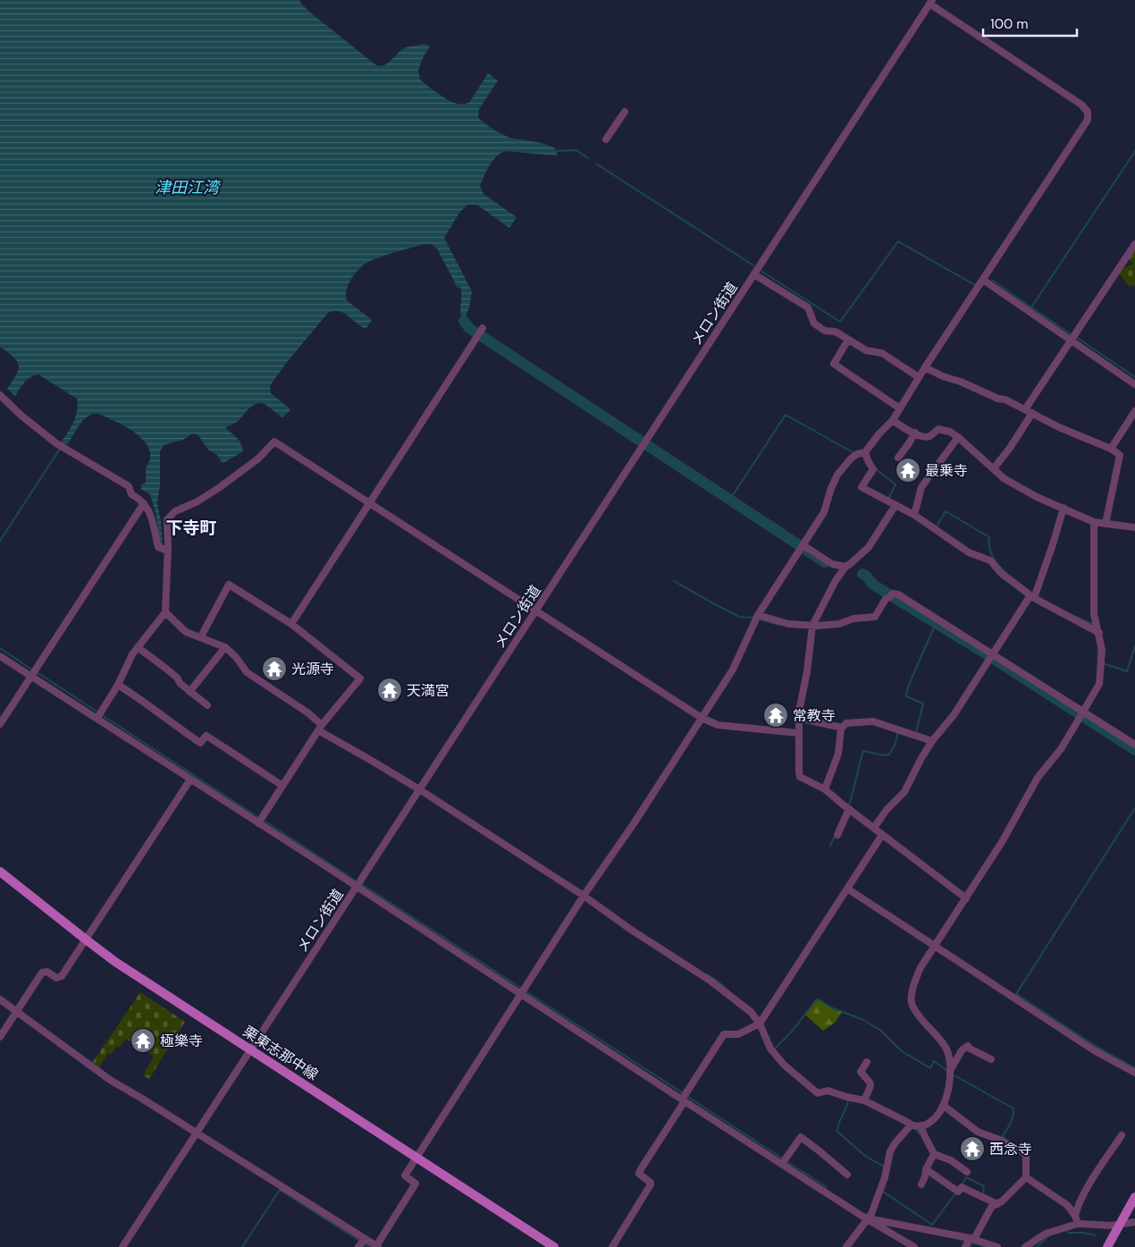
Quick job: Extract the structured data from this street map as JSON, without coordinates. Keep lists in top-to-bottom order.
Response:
{
  "streets": {
    "main road": ["栗東志那中線"],
    "street": ["メロン街道"]
  },
  "crossings": [
    ["メロン街道", "栗東志那中線"]
  ],
  "districts": ["下寺町"],
  "water": ["津田江湾"],
  "places": {
    "temple": [
      "最乗寺",
      "光源寺",
      "天満宮",
      "常教寺",
      "極樂寺",
      "西念寺"
    ]
  },
  "scale_bar": "100 m"
}
